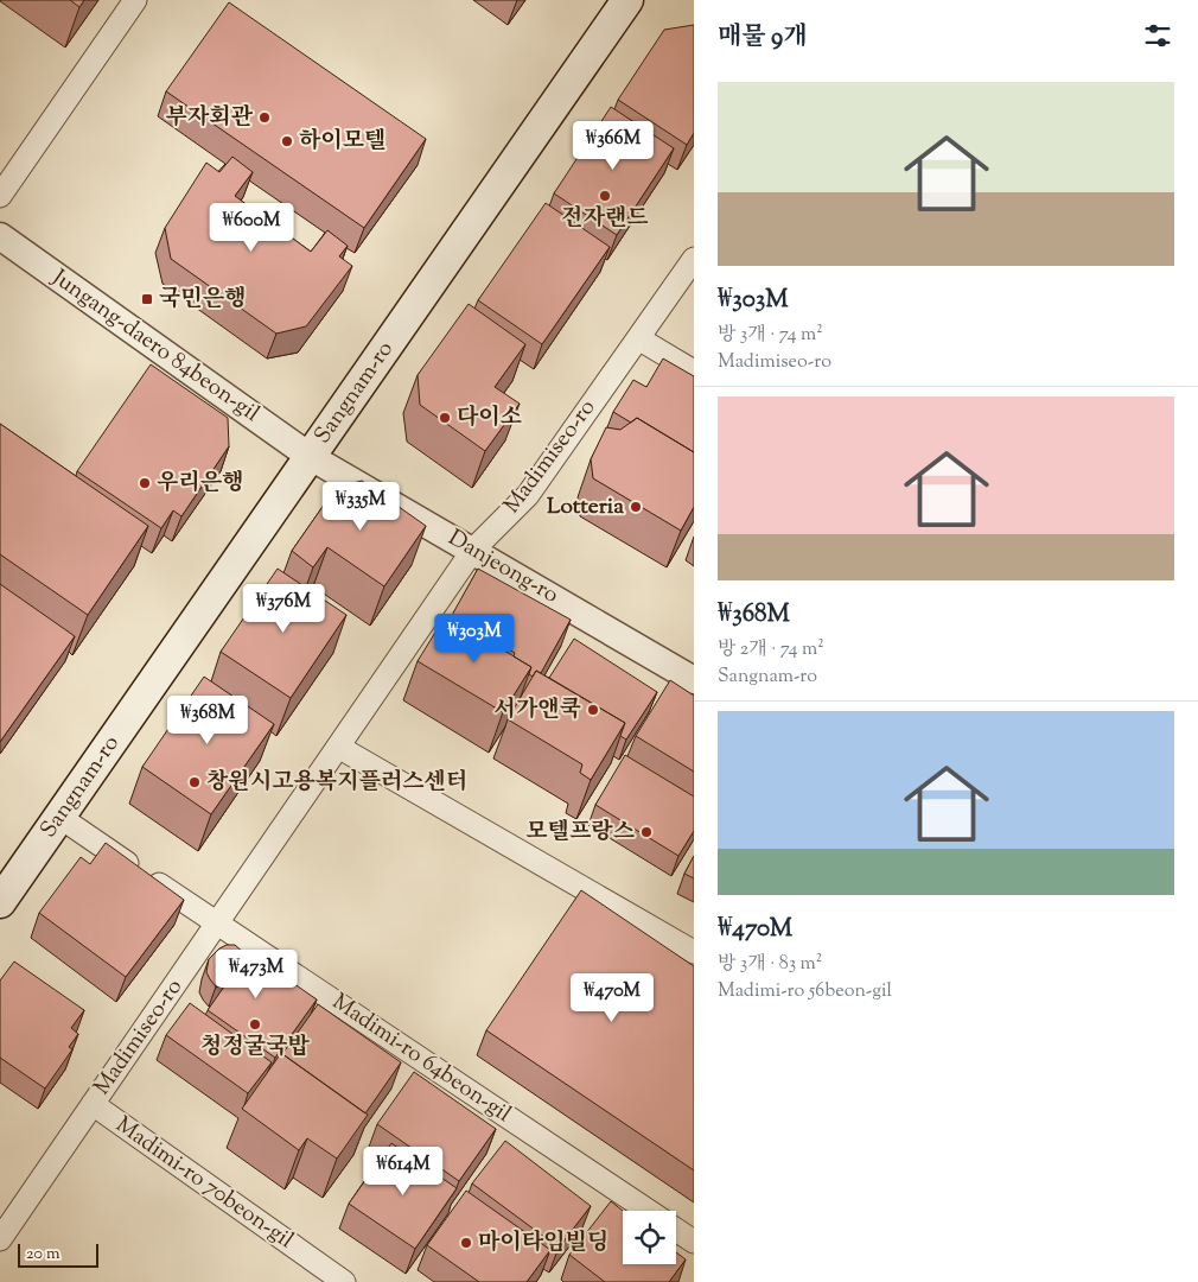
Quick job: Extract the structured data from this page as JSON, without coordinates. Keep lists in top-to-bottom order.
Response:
{
  "streets": {
    "main road": ["Sangnam-ro"],
    "street": [
      "Jungang-daero 84beon-gil",
      "Madimiseo-ro",
      "Danjeong-ro",
      "Madimi-ro 64beon-gil",
      "Madimi-ro 70beon-gil"
    ]
  },
  "crossings": [
    ["Jungang-daero 84beon-gil", "Sangnam-ro"],
    ["Jungang-daero 84beon-gil", "Danjeong-ro"],
    ["Sangnam-ro", "Danjeong-ro"],
    ["Sangnam-ro", "Madimi-ro 64beon-gil"],
    ["Madimiseo-ro", "Danjeong-ro"],
    ["Madimiseo-ro", "Madimi-ro 64beon-gil"],
    ["Madimiseo-ro", "Madimi-ro 70beon-gil"]
  ],
  "places": {
    "other": [
      "부자회관",
      "하이모텔",
      "전자랜드",
      "다이소",
      "우리은행",
      "Lotteria",
      "서가앤쿡",
      "창원시고용복지플러스센터",
      "모텔프랑스",
      "청정굴국밥",
      "마이타임빌딩"
    ],
    "transit": ["국민은행"]
  },
  "scale_bar": "20 m",
  "page": {
    "heading": "매물 9개",
    "list": [
      {
        "name": "₩303M",
        "note": "방 3개 · 74 m² · Madimiseo-ro"
      },
      {
        "name": "₩368M",
        "note": "방 2개 · 74 m² · Sangnam-ro"
      },
      {
        "name": "₩470M",
        "note": "방 3개 · 83 m² · Madimi-ro 56beon-gil"
      }
    ],
    "price": [
      "₩366M",
      "₩600M",
      "₩335M",
      "₩376M",
      "₩303M",
      "₩368M",
      "₩473M",
      "₩470M",
      "₩614M"
    ],
    "scale": "20 m"
  }
}
